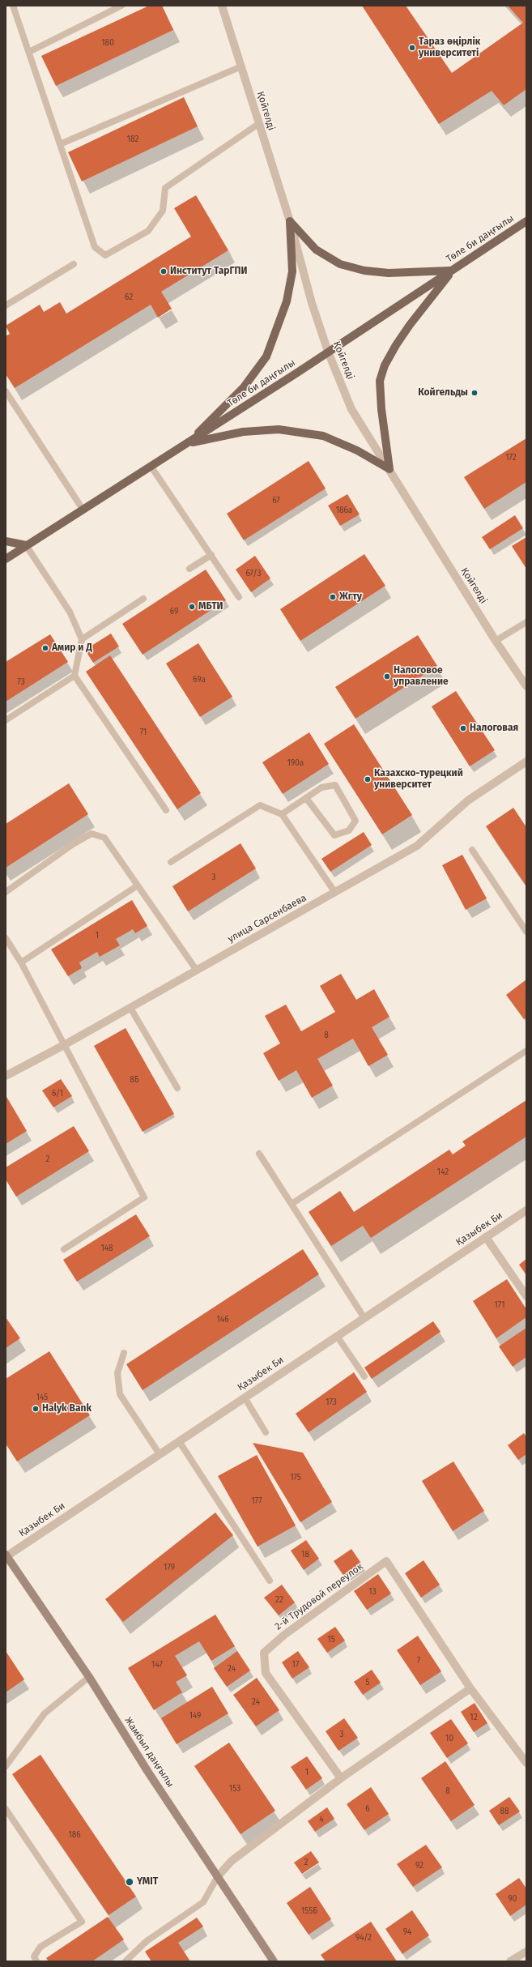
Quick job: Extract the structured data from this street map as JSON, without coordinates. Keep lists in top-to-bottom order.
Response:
{
  "streets": {
    "main road": ["Төле би даңғылы", "Жамбыл даңғылы"],
    "street": [
      "Қойгелді",
      "улица Сарсенбаева",
      "Қазыбек Би",
      "2-й Трудовой переулок"
    ]
  },
  "crossings": [
    ["Қойгелді", "Төле би даңғылы"],
    ["Қазыбек Би", "Жамбыл даңғылы"]
  ],
  "places": [
    "Тараз өңірлік университеті",
    "Институт ТарГПИ",
    "Койгельды",
    "Жгту",
    "МБТИ",
    "Амир и Д",
    "Налоговое управление",
    "Налоговая",
    "Казахско-турецкий университет",
    "Halyk Bank",
    "YMIT"
  ],
  "house_numbers": [
    "180",
    "182",
    "62",
    "172",
    "67",
    "186а",
    "67/3",
    "69",
    "69а",
    "73",
    "71",
    "190а",
    "3",
    "1",
    "8",
    "8Б",
    "6/1",
    "2",
    "142",
    "148",
    "171",
    "146",
    "145",
    "173",
    "175",
    "177",
    "18",
    "179",
    "13",
    "22",
    "15",
    "7",
    "147",
    "17",
    "24",
    "5",
    "24",
    "149",
    "12",
    "3",
    "10",
    "1",
    "153",
    "8",
    "6",
    "88",
    "4",
    "186",
    "2",
    "92",
    "90",
    "155Б",
    "94",
    "94/2"
  ]
}
